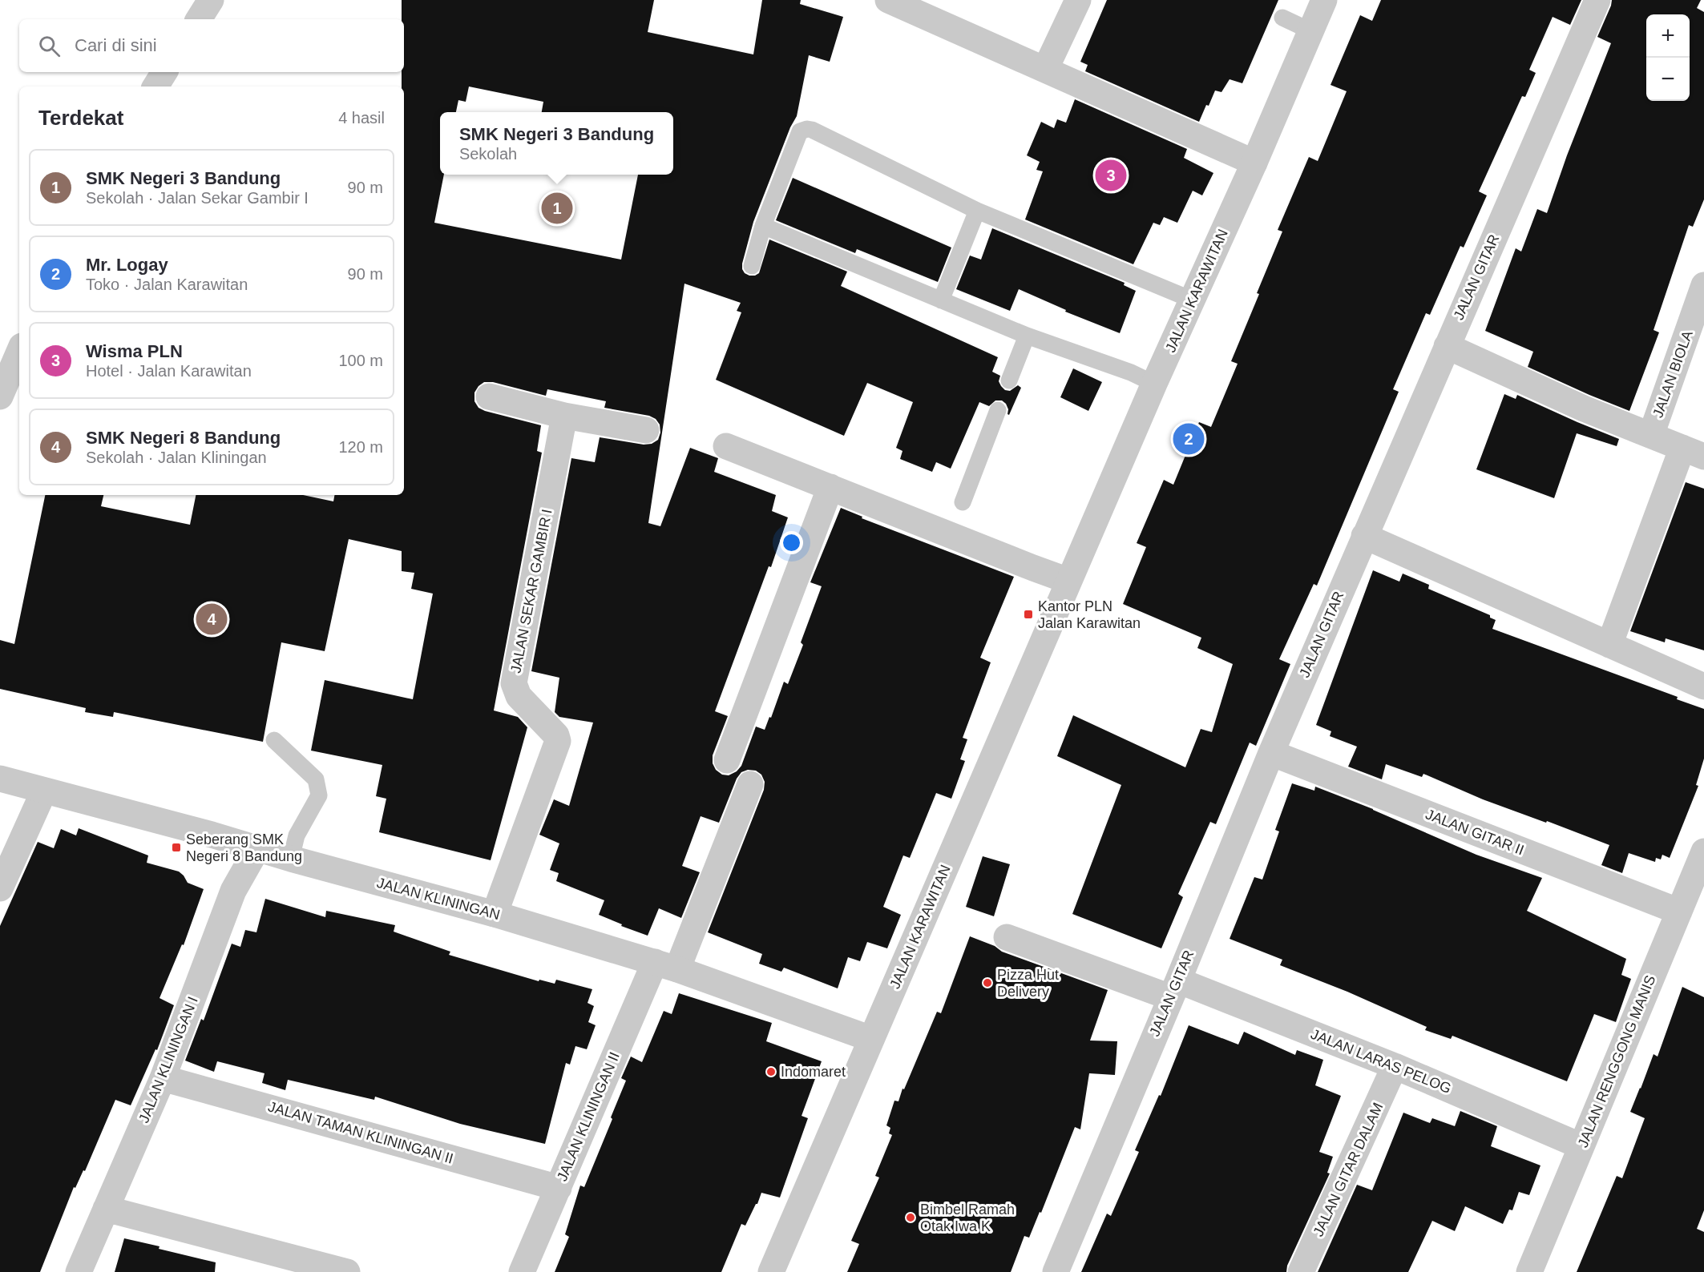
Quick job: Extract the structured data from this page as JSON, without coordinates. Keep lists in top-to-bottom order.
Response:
{
  "streets": {
    "street": [
      "JALAN GITAR",
      "JALAN KARAWITAN",
      "JALAN BIOLA",
      "JALAN SEKAR GAMBIR I",
      "JALAN GITAR II",
      "JALAN KLININGAN",
      "JALAN KLININGAN I",
      "JALAN LARAS PELOG",
      "JALAN RENGGONG MANIS",
      "JALAN KLININGAN II",
      "JALAN TAMAN KLININGAN II",
      "JALAN GITAR DALAM"
    ]
  },
  "crossings": [
    ["JALAN GITAR", "JALAN GITAR II"],
    ["JALAN GITAR", "JALAN LARAS PELOG"],
    ["JALAN KARAWITAN", "JALAN KLININGAN"],
    ["JALAN SEKAR GAMBIR I", "JALAN KLININGAN"],
    ["JALAN GITAR II", "JALAN RENGGONG MANIS"],
    ["JALAN KLININGAN", "JALAN KLININGAN I"],
    ["JALAN KLININGAN", "JALAN KLININGAN II"],
    ["JALAN KLININGAN I", "JALAN TAMAN KLININGAN II"],
    ["JALAN LARAS PELOG", "JALAN RENGGONG MANIS"],
    ["JALAN LARAS PELOG", "JALAN GITAR DALAM"],
    ["JALAN KLININGAN II", "JALAN TAMAN KLININGAN II"]
  ],
  "places": {
    "transit": ["Kantor PLN Jalan Karawitan", "Seberang SMK Negeri 8 Bandung"],
    "other": ["Pizza Hut Delivery", "Indomaret", "Bimbel Ramah Otak Iwa K"]
  },
  "page": {
    "map_buttons": ["+", "−"],
    "search": "Cari di sini",
    "heading": ["Terdekat", "4 hasil"],
    "popup": ["SMK Negeri 3 Bandung", "Sekolah"],
    "list": [
      {
        "mark": "1",
        "name": "SMK Negeri 3 Bandung",
        "note": "Sekolah · Jalan Sekar Gambir I",
        "value": "90 m"
      },
      {
        "mark": "2",
        "name": "Mr. Logay",
        "note": "Toko · Jalan Karawitan",
        "value": "90 m"
      },
      {
        "mark": "3",
        "name": "Wisma PLN",
        "note": "Hotel · Jalan Karawitan",
        "value": "100 m"
      },
      {
        "mark": "4",
        "name": "SMK Negeri 8 Bandung",
        "note": "Sekolah · Jalan Kliningan",
        "value": "120 m"
      }
    ],
    "pins": [
      "3",
      "1",
      "2",
      "4"
    ]
  }
}
